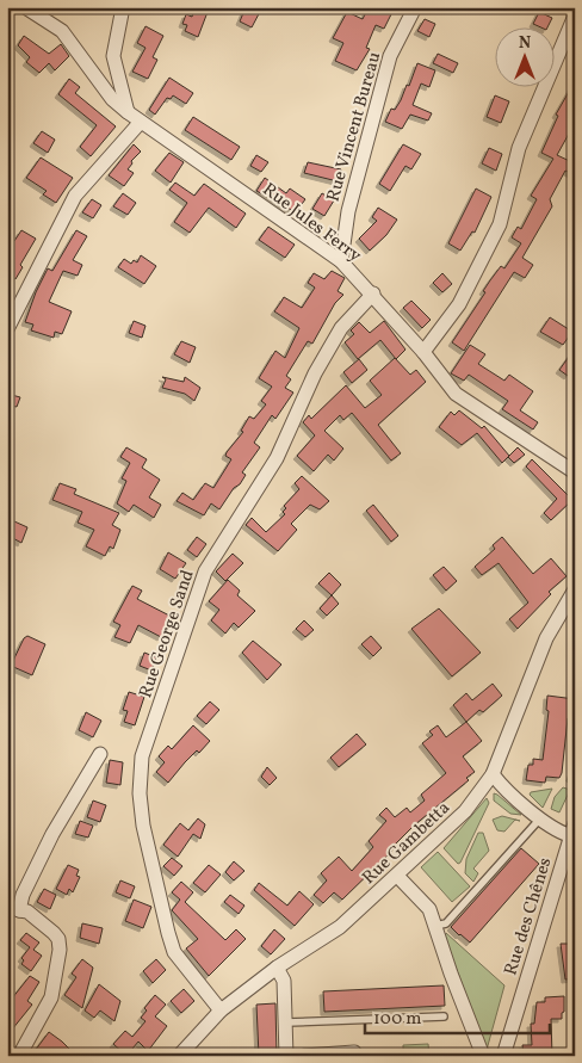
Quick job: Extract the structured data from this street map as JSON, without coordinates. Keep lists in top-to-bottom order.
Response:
{
  "streets": {
    "street": [
      "Rue Vincent Bureau",
      "Rue Jules Ferry",
      "Rue George Sand",
      "Rue Gambetta",
      "Rue des Chênes"
    ]
  },
  "crossings": [
    ["Rue Vincent Bureau", "Rue Jules Ferry"],
    ["Rue Jules Ferry", "Rue George Sand"],
    ["Rue George Sand", "Rue Gambetta"]
  ],
  "scale_bar": "100 m",
  "north": "top"
}
